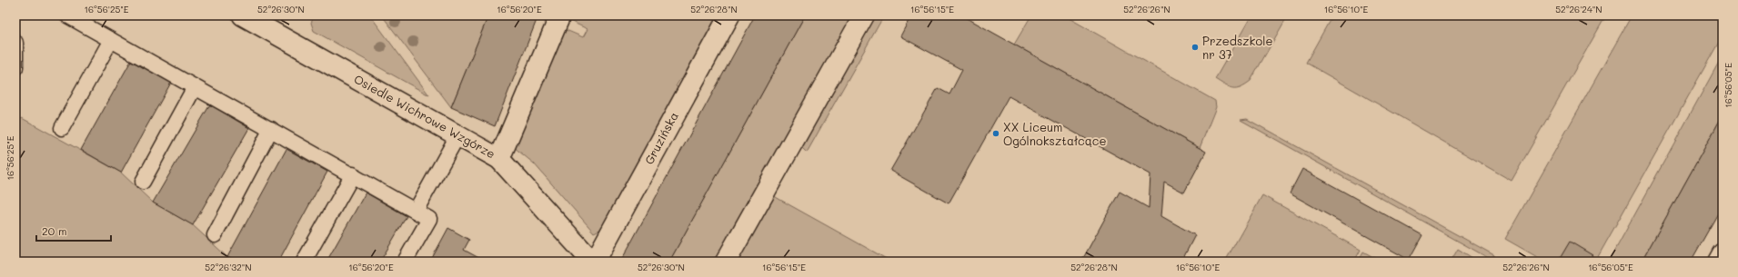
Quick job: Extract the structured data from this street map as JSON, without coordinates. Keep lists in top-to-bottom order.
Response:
{
  "streets": {
    "street": ["Osiedle Wichrowe Wzgórze", "Gruzińska"]
  },
  "crossings": [
    ["Osiedle Wichrowe Wzgórze", "Gruzińska"]
  ],
  "places": ["Przedszkole nr 37", "XX Liceum Ogólnokształcące"],
  "scale_bar": "20 m",
  "coordinates": [
    "16°56'25\"E",
    "52°26'30\"N",
    "16°56'20\"E",
    "52°26'28\"N",
    "16°56'15\"E",
    "52°26'26\"N",
    "16°56'10\"E",
    "52°26'24\"N",
    "16°56'05\"E",
    "52°26'32\"N"
  ]
}
